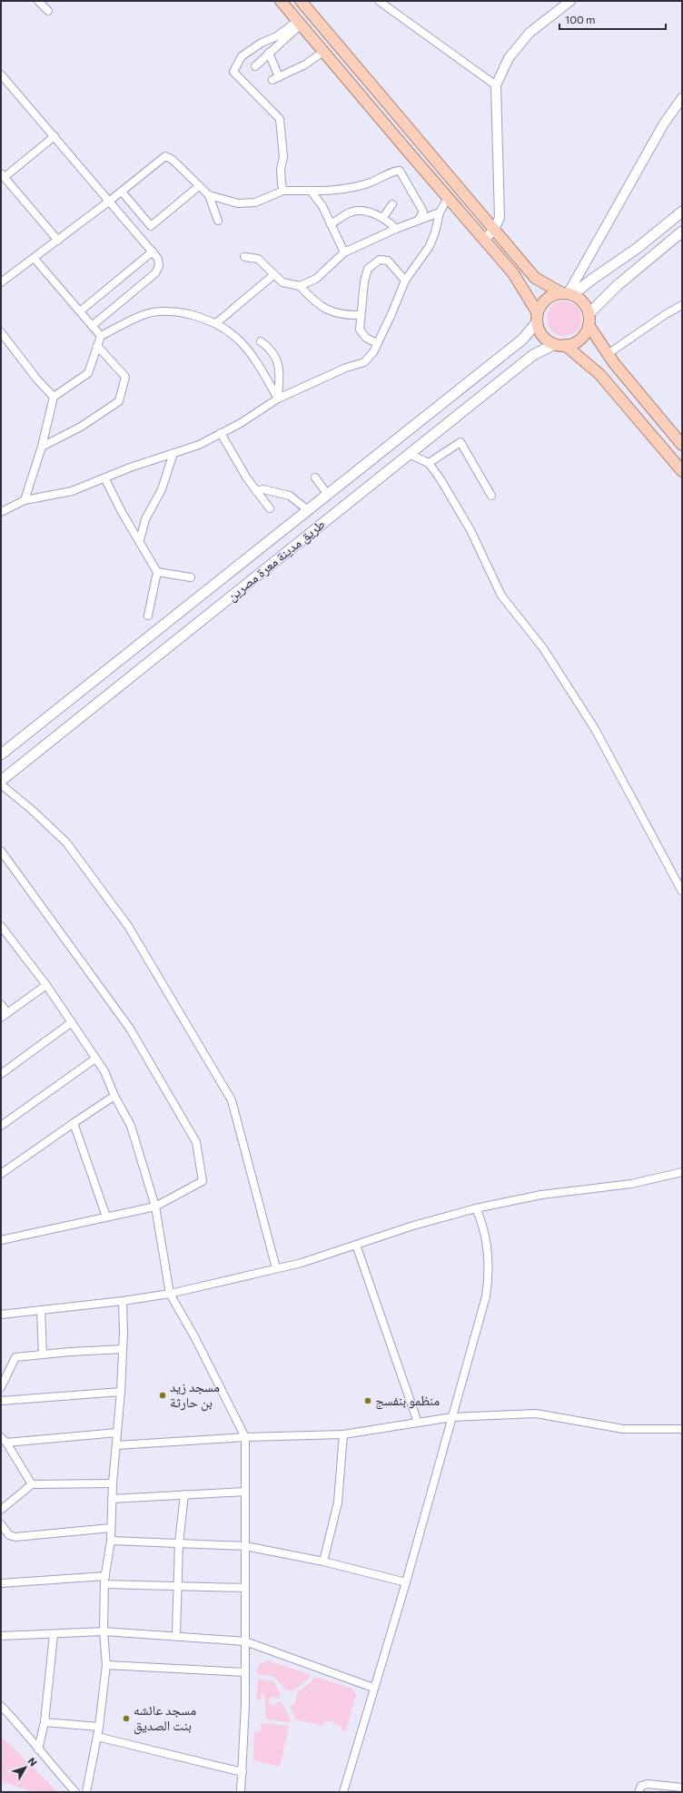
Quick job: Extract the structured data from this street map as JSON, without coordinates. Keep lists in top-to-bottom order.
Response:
{
  "streets": {
    "main road": ["طريق مدينة معرة مصرين"]
  },
  "places": ["مسجد زيد بن حارثة", "منظمو بنفسج", "مسجد عائشه بنت الصديق"],
  "scale_bar": "100 m",
  "north": "top right"
}
